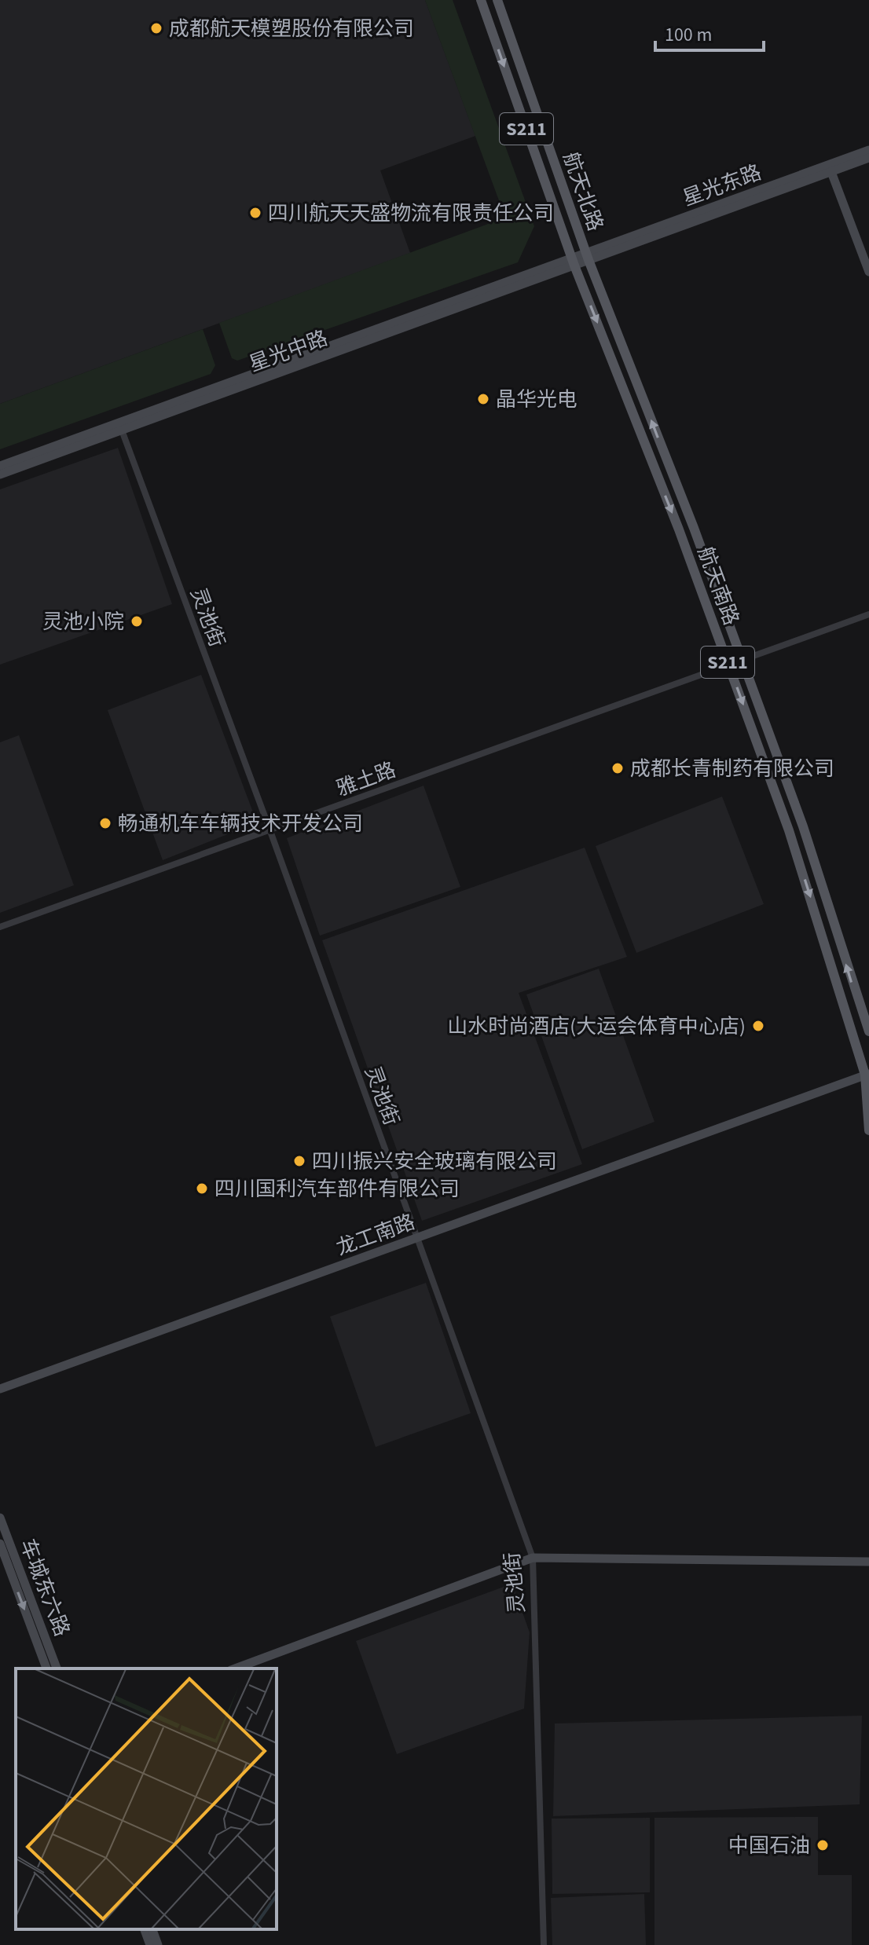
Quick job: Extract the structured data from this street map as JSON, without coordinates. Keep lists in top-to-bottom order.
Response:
{
  "streets": {
    "main road": ["S211", "航天北路", "航天南路"],
    "street": [
      "星光东路",
      "星光中路",
      "灵池街",
      "雅土路",
      "龙工南路",
      "车城东六路"
    ]
  },
  "crossings": [
    ["星光东路", "航天北路"],
    ["星光东路", "星光中路"],
    ["星光东路", "航天南路"],
    ["航天北路", "星光中路"],
    ["航天北路", "航天南路"],
    ["星光中路", "航天南路"],
    ["星光中路", "灵池街"],
    ["航天南路", "雅土路"],
    ["航天南路", "龙工南路"],
    ["灵池街", "雅土路"],
    ["灵池街", "龙工南路"]
  ],
  "places": [
    "成都航天模塑股份有限公司",
    "四川航天天盛物流有限责任公司",
    "晶华光电",
    "灵池小院",
    "成都长青制药有限公司",
    "畅通机车车辆技术开发公司",
    "山水时尚酒店(大运会体育中心店)",
    "四川振兴安全玻璃有限公司",
    "四川国利汽车部件有限公司",
    "中国石油"
  ],
  "scale_bar": "100 m"
}
